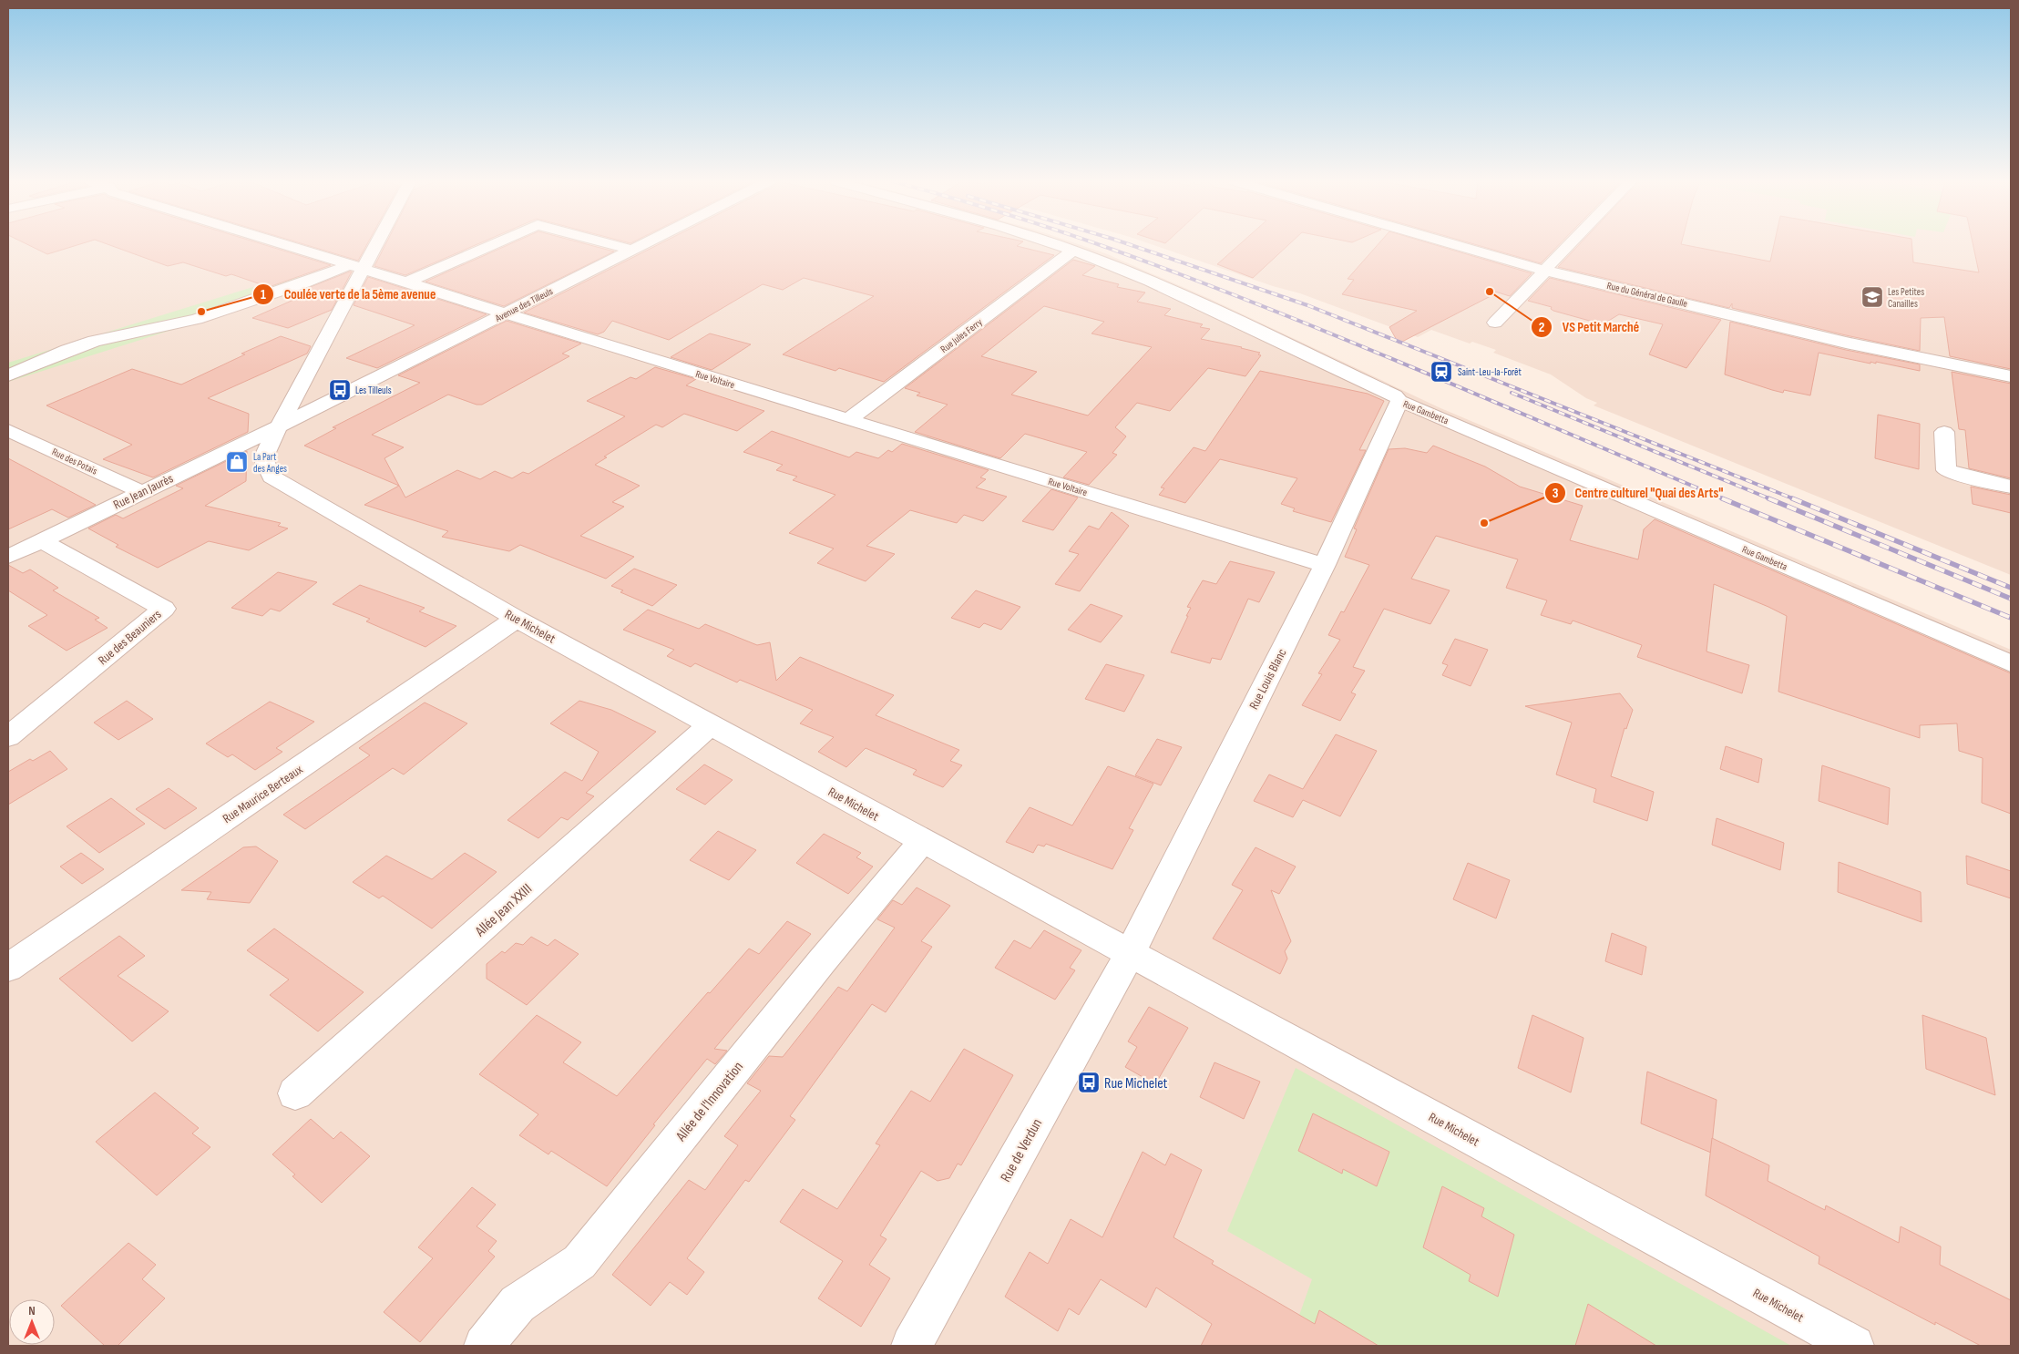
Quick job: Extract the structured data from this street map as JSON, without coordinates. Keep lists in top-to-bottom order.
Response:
{
  "streets": {
    "street": [
      "Rue du Général de Gaulle",
      "Avenue des Tilleuls",
      "Rue Jules Ferry",
      "Rue Voltaire",
      "Rue Gambetta",
      "Rue des Potais",
      "Rue Jean Jaurès",
      "Rue Michelet",
      "Rue des Beauniers",
      "Rue Louis Blanc",
      "Rue Maurice Berteaux",
      "Allée Jean XXIII",
      "Allée de l'Innovation",
      "Rue de Verdun"
    ]
  },
  "crossings": [
    ["Avenue des Tilleuls", "Rue Voltaire"],
    ["Avenue des Tilleuls", "Rue Jean Jaurès"],
    ["Avenue des Tilleuls", "Rue Michelet"],
    ["Rue Jules Ferry", "Rue Voltaire"],
    ["Rue Jules Ferry", "Rue Gambetta"],
    ["Rue Voltaire", "Rue Michelet"],
    ["Rue Voltaire", "Rue Louis Blanc"],
    ["Rue Gambetta", "Rue Louis Blanc"],
    ["Rue des Potais", "Rue Jean Jaurès"],
    ["Rue Jean Jaurès", "Rue Michelet"],
    ["Rue Jean Jaurès", "Rue des Beauniers"],
    ["Rue Michelet", "Rue Louis Blanc"],
    ["Rue Michelet", "Rue Maurice Berteaux"],
    ["Rue Michelet", "Allée Jean XXIII"],
    ["Rue Michelet", "Allée de l'Innovation"],
    ["Rue Michelet", "Rue de Verdun"],
    ["Rue Louis Blanc", "Rue de Verdun"]
  ],
  "places": {
    "other": ["VS Petit Marché", "Coulée verte de la 5ème avenue", "Centre culturel \"Quai des Arts\""],
    "school or university": ["Les Petites Canailles"],
    "station": ["Saint-Leu-la-Forêt"],
    "bus stop": ["Les Tilleuls", "Rue Michelet"],
    "shop": ["La Part des Anges"]
  },
  "north": "top"
}
